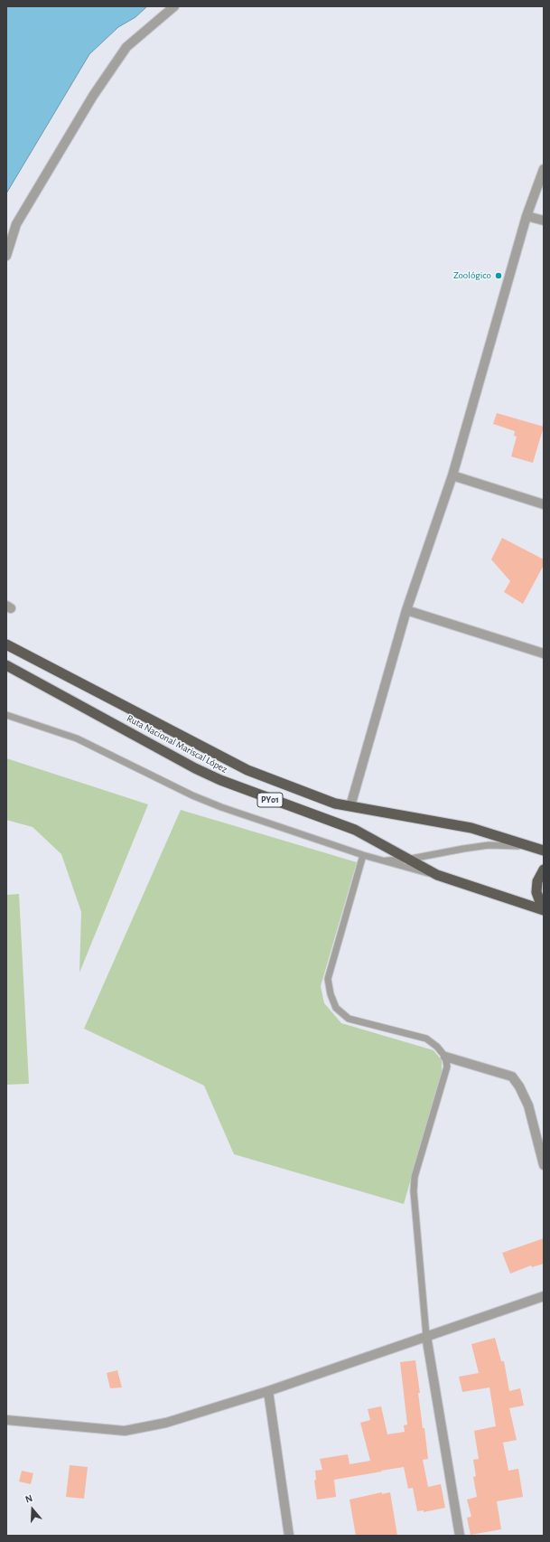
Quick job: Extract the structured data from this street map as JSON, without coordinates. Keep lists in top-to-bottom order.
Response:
{
  "streets": {
    "highway": ["Ruta Nacional Mariscal López", "PY01"]
  },
  "places": ["Zoológico"],
  "north": "top"
}
